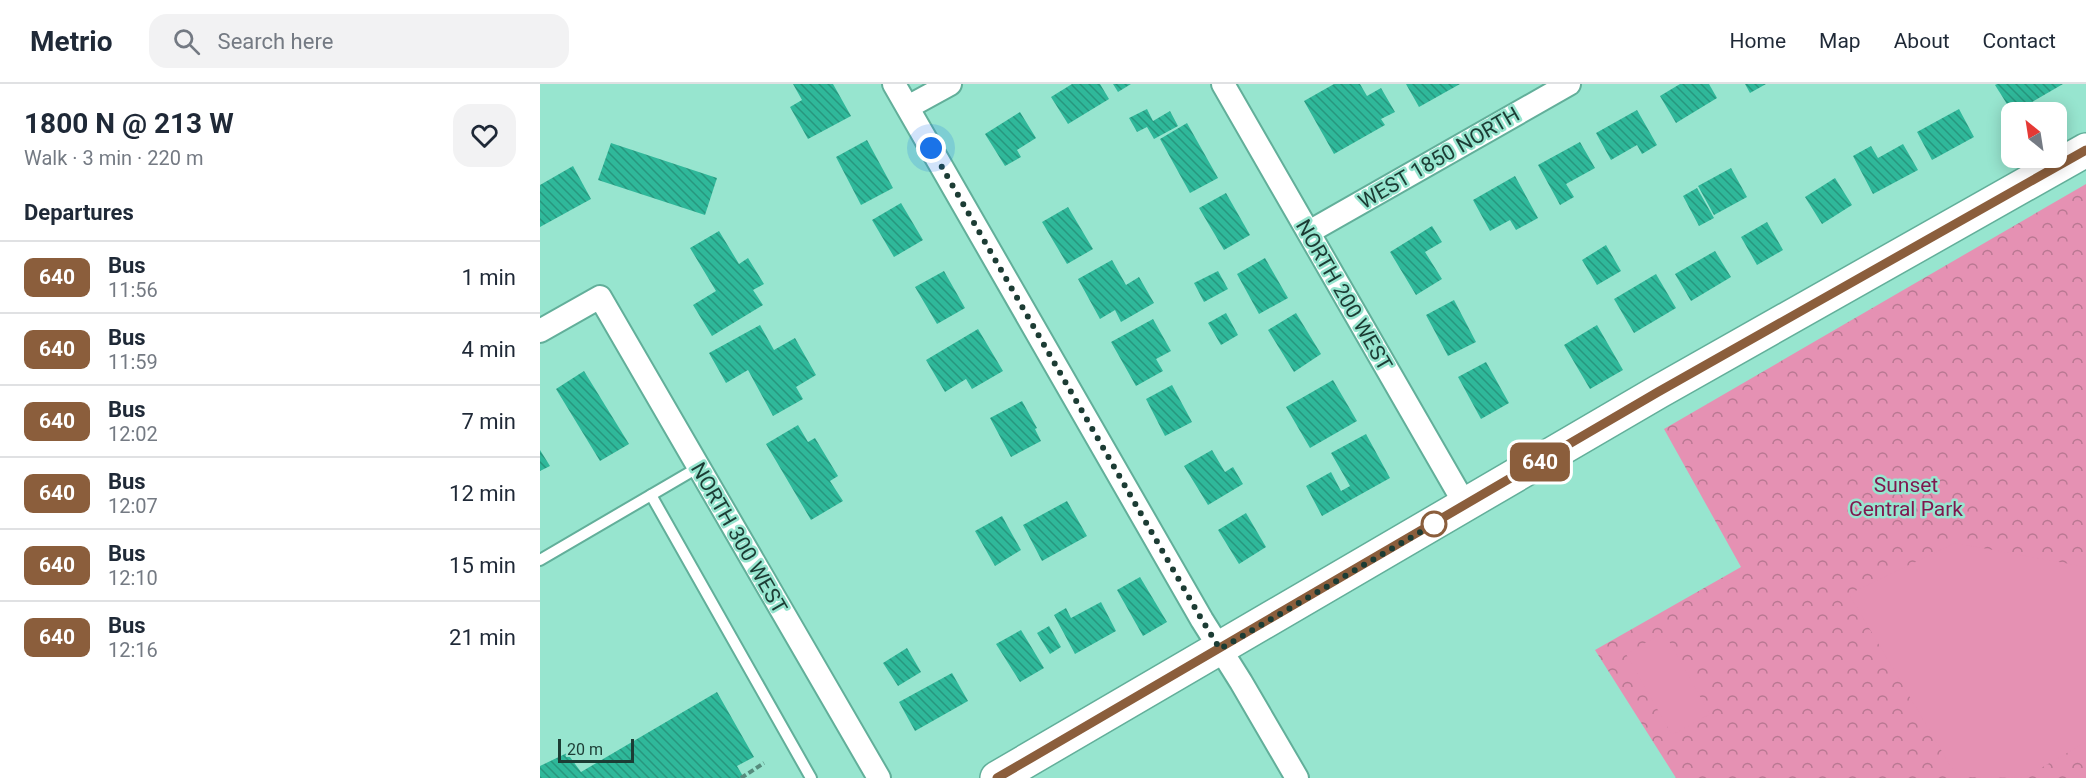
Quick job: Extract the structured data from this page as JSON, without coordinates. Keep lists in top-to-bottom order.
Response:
{
  "streets": {
    "street": ["WEST 1850 NORTH", "NORTH 200 WEST", "NORTH 300 WEST"]
  },
  "crossings": [
    ["WEST 1850 NORTH", "NORTH 200 WEST"]
  ],
  "parks": ["Sunset Central Park"],
  "lines": ["bus line 640"],
  "scale_bar": "20 m",
  "north": "top left",
  "page": {
    "header": "Metrio",
    "search": "Search here",
    "nav": [
      "Home",
      "Map",
      "About",
      "Contact"
    ],
    "heading": [
      ["1800 N @ 213 W", "Walk · 3 min · 220 m"],
      "Departures"
    ],
    "on_map": "640",
    "list": [
      {
        "mark": "640",
        "name": "Bus",
        "note": "11:56",
        "value": "1 min"
      },
      {
        "mark": "640",
        "name": "Bus",
        "note": "11:59",
        "value": "4 min"
      },
      {
        "mark": "640",
        "name": "Bus",
        "note": "12:02",
        "value": "7 min"
      },
      {
        "mark": "640",
        "name": "Bus",
        "note": "12:07",
        "value": "12 min"
      },
      {
        "mark": "640",
        "name": "Bus",
        "note": "12:10",
        "value": "15 min"
      },
      {
        "mark": "640",
        "name": "Bus",
        "note": "12:16",
        "value": "21 min"
      }
    ],
    "scale": "20 m"
  }
}
